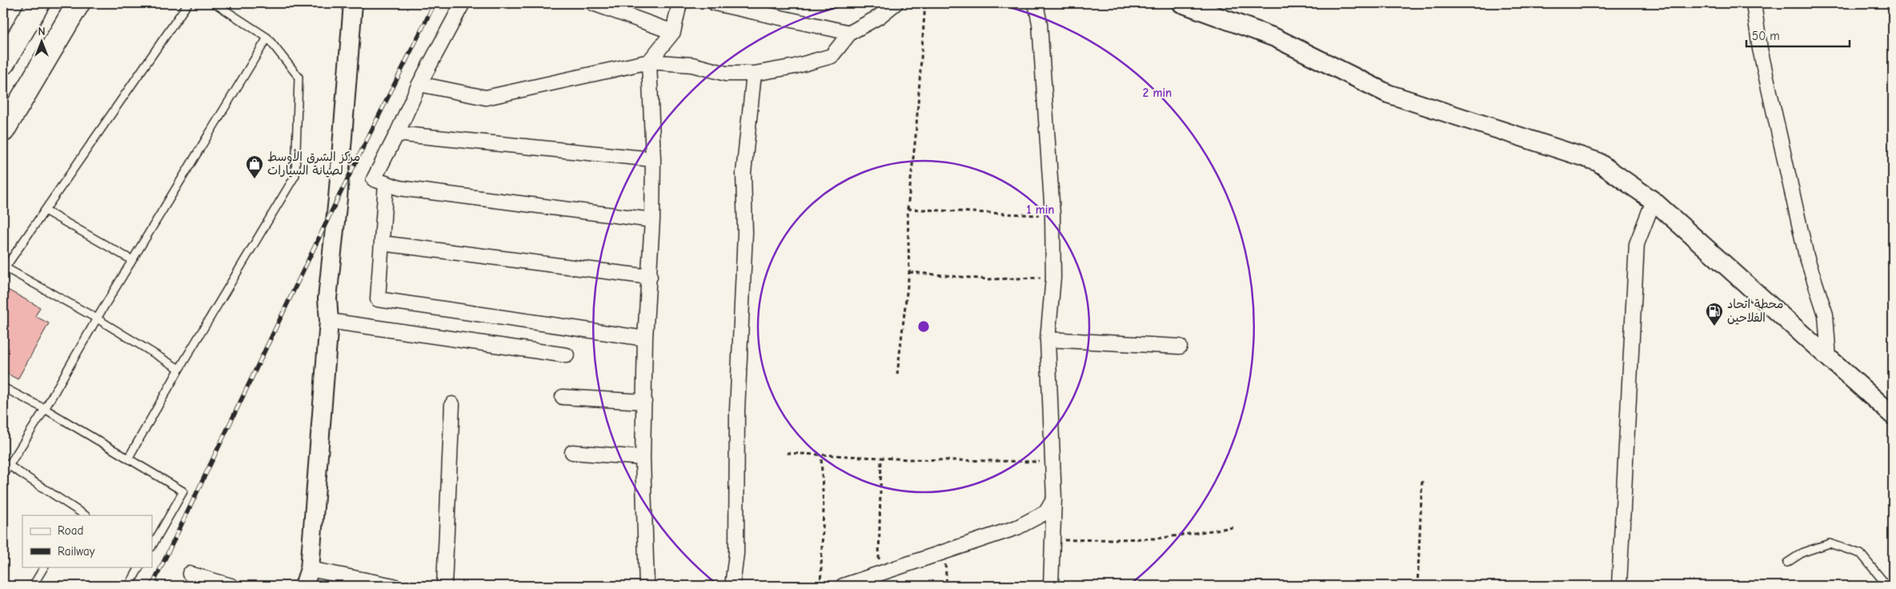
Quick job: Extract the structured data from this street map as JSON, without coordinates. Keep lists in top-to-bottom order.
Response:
{
  "places": {
    "shop": ["مركز الشرق الأوسط لصيانة السيارات"],
    "fuel station": ["محطة اتحاد الفلاحين"]
  },
  "legend": ["Road", "Railway"],
  "scale_bar": "50 m",
  "north": "top",
  "rings": ["2 min", "1 min"]
}
